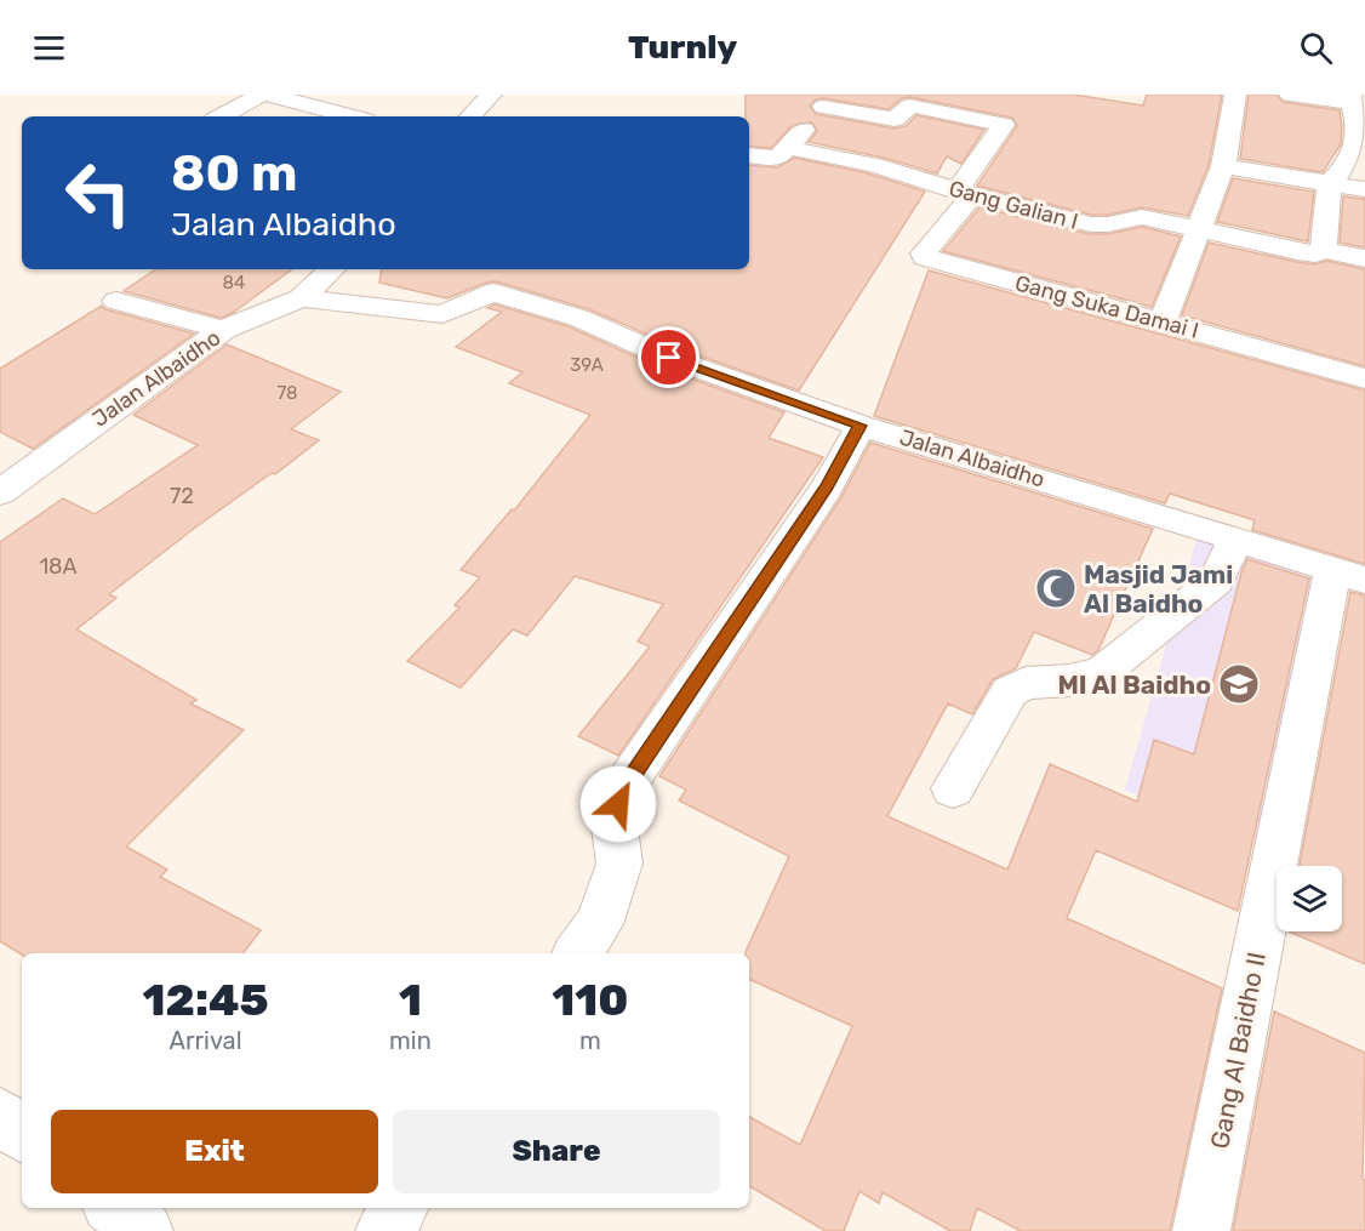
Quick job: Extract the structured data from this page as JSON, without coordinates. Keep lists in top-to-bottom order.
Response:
{
  "streets": {
    "street": [
      "Gang Galian I",
      "Gang Suka Damai I",
      "Jalan Albaidho",
      "Gang Al Baidho II"
    ]
  },
  "crossings": [
    ["Gang Galian I", "Gang Suka Damai I"],
    ["Jalan Albaidho", "Gang Al Baidho II"]
  ],
  "places": {
    "mosque": ["Masjid Jami Al Baidho"],
    "school or university": ["MI Al Baidho"]
  },
  "house_numbers": [
    "84",
    "39A",
    "78",
    "72",
    "18A"
  ],
  "page": {
    "header": "Turnly",
    "turn": ["80 m", "Jalan Albaidho"],
    "eta": [
      "12:45",
      "Arrival",
      "1",
      "min",
      "110",
      "m"
    ],
    "buttons": ["Exit", "Share"]
  }
}
